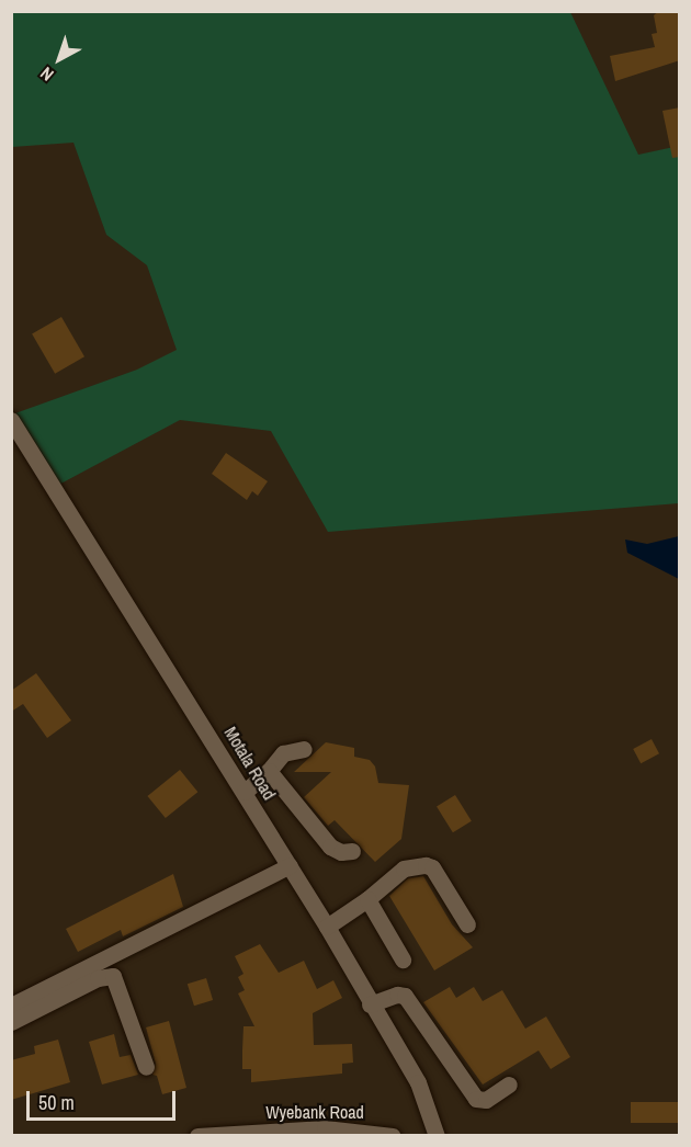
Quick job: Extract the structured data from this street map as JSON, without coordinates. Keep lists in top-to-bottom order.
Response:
{
  "streets": {
    "street": ["Motala Road", "Wyebank Road"]
  },
  "scale_bar": "50 m",
  "north": "bottom left"
}
